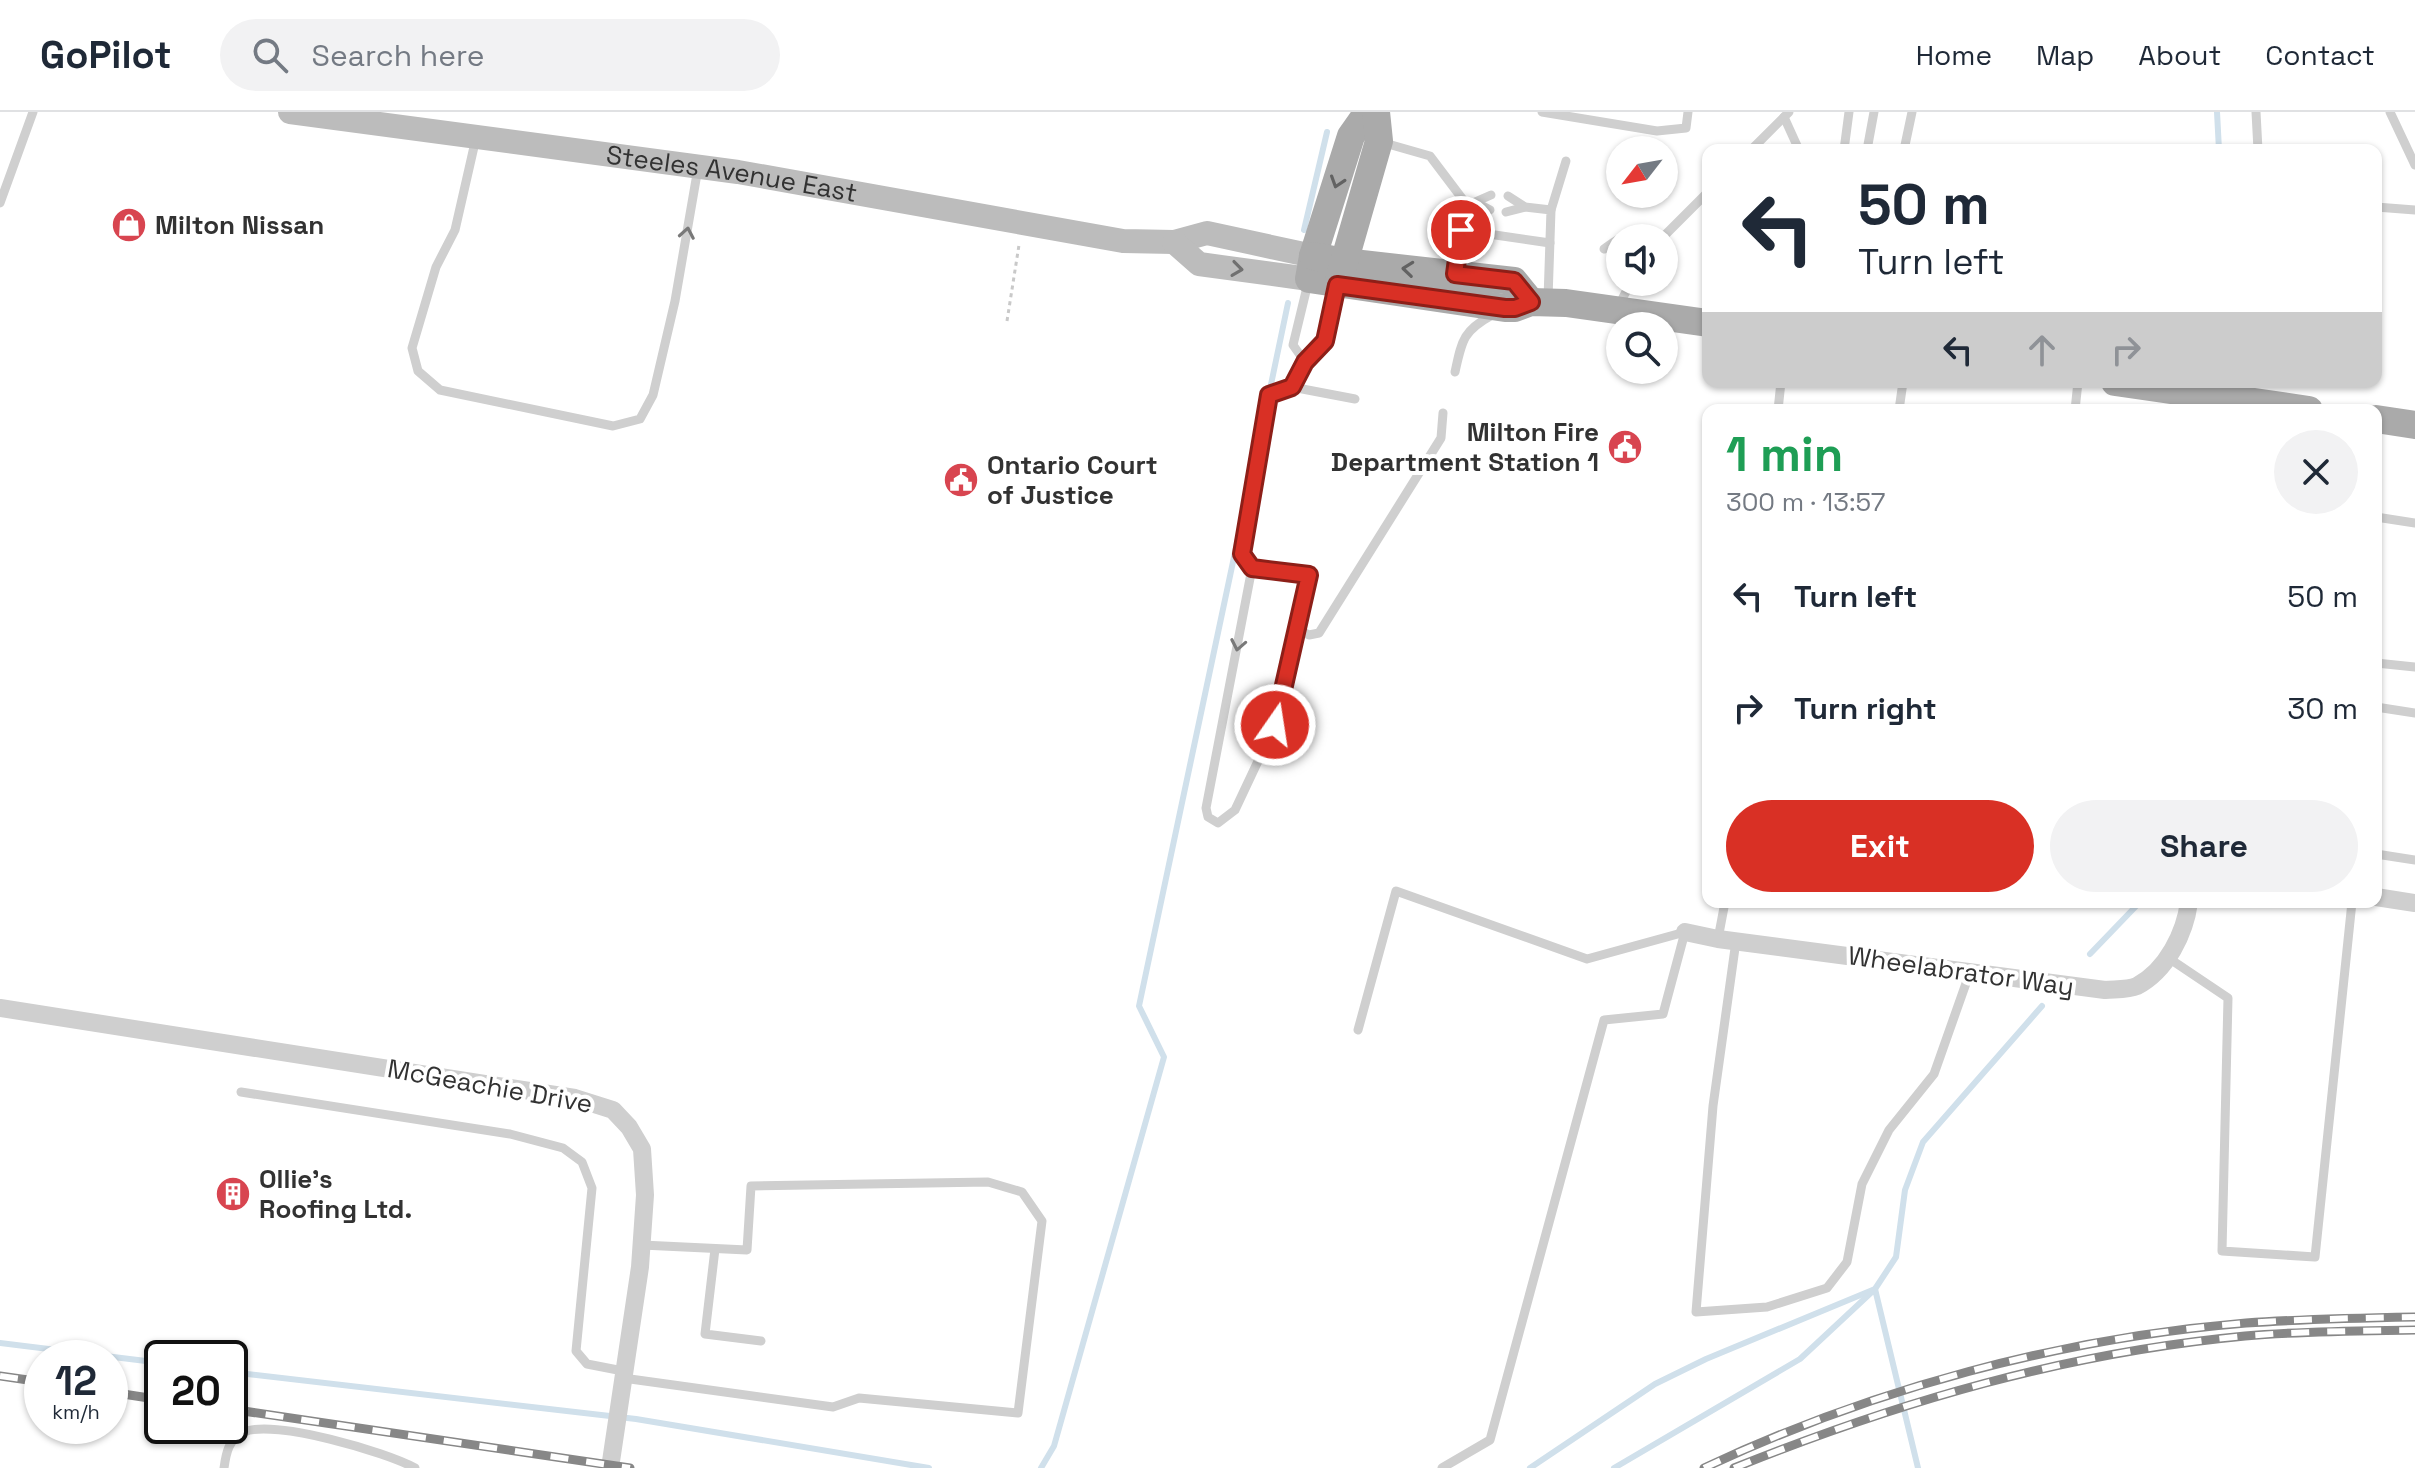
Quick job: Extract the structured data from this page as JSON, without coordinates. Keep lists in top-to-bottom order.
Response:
{
  "streets": {
    "main road": ["Steeles Avenue East"],
    "street": ["Wheelabrator Way", "McGeachie Drive"]
  },
  "places": {
    "shop": ["Milton Nissan"],
    "public building": ["Milton Fire Department Station 1", "Ontario Court of Justice"],
    "building": ["Ollie's Roofing Ltd."]
  },
  "north": "bottom left",
  "page": {
    "header": "GoPilot",
    "search": "Search here",
    "nav": [
      "Home",
      "Map",
      "About",
      "Contact"
    ],
    "turn": ["50 m", "Turn left"],
    "heading": ["1 min", "300 m · 13:57"],
    "list": [
      {
        "name": "Turn left",
        "value": "50 m"
      },
      {
        "name": "Turn right",
        "value": "30 m"
      }
    ],
    "buttons": ["Exit", "Share"],
    "speed": "12 km/h",
    "limit": "20"
  }
}
